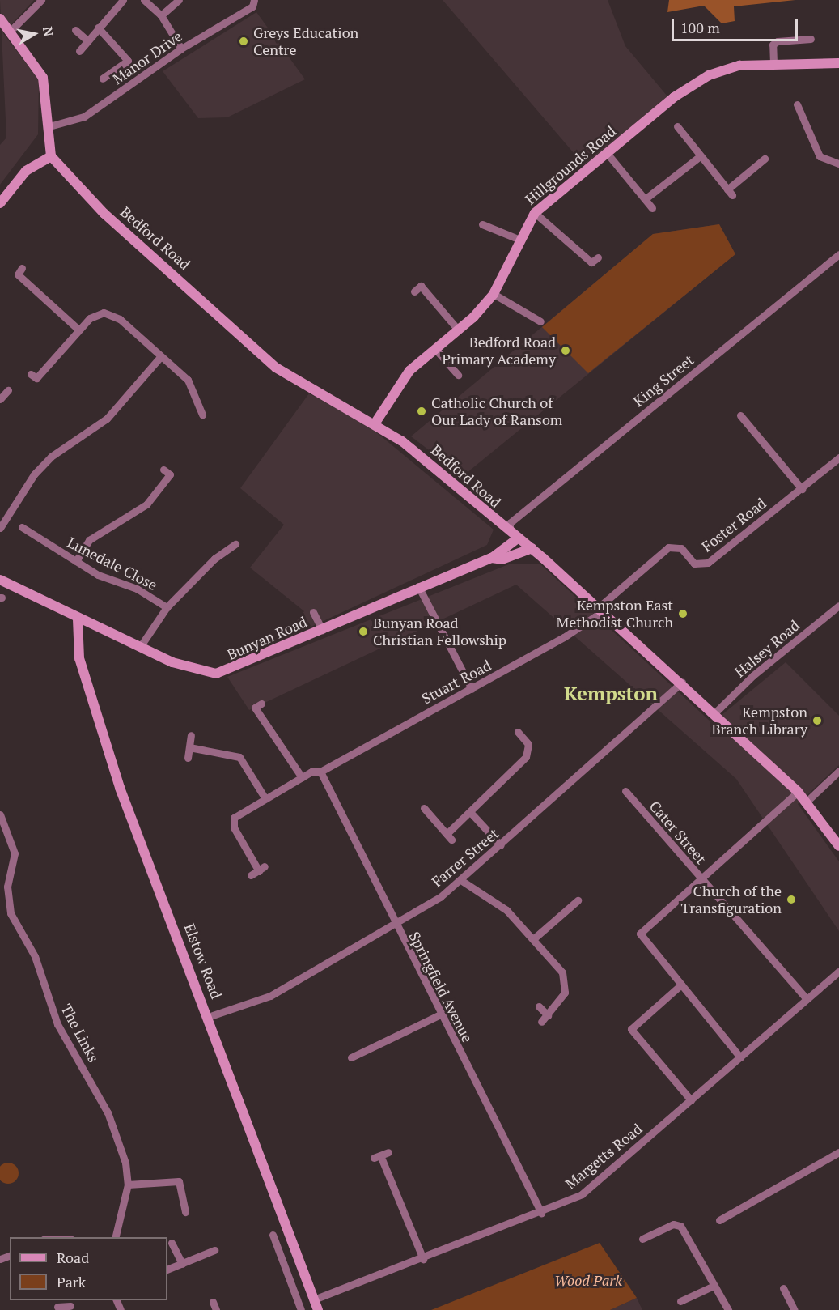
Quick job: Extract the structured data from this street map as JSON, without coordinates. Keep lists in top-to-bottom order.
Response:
{
  "streets": {
    "street": [
      "Manor Drive",
      "Hillgrounds Road",
      "Bedford Road",
      "King Street",
      "Foster Road",
      "Lunedale Close",
      "Bunyan Road",
      "Halsey Road",
      "Stuart Road",
      "Cater Street",
      "Farrer Street",
      "Elstow Road",
      "Springfield Avenue",
      "The Links",
      "Margetts Road"
    ]
  },
  "crossings": [
    ["Hillgrounds Road", "Bedford Road"],
    ["Bedford Road", "King Street"],
    ["Bedford Road", "Foster Road"],
    ["Bedford Road", "Bunyan Road"],
    ["Bedford Road", "Halsey Road"],
    ["Bedford Road", "Stuart Road"],
    ["Bedford Road", "Farrer Street"],
    ["Foster Road", "Stuart Road"],
    ["Bunyan Road", "Elstow Road"],
    ["Stuart Road", "Springfield Avenue"],
    ["Cater Street", "Margetts Road"],
    ["Farrer Street", "Elstow Road"],
    ["Farrer Street", "Springfield Avenue"],
    ["Elstow Road", "Margetts Road"],
    ["Springfield Avenue", "Margetts Road"]
  ],
  "districts": ["Kempston"],
  "parks": ["Wood Park"],
  "places": [
    "Greys Education Centre",
    "Bedford Road Primary Academy",
    "Catholic Church of Our Lady of Ransom",
    "Kempston East Methodist Church",
    "Bunyan Road Christian Fellowship",
    "Kempston Branch Library",
    "Church of the Transfiguration"
  ],
  "legend": ["Road", "Park"],
  "scale_bar": "100 m",
  "north": "right"
}
